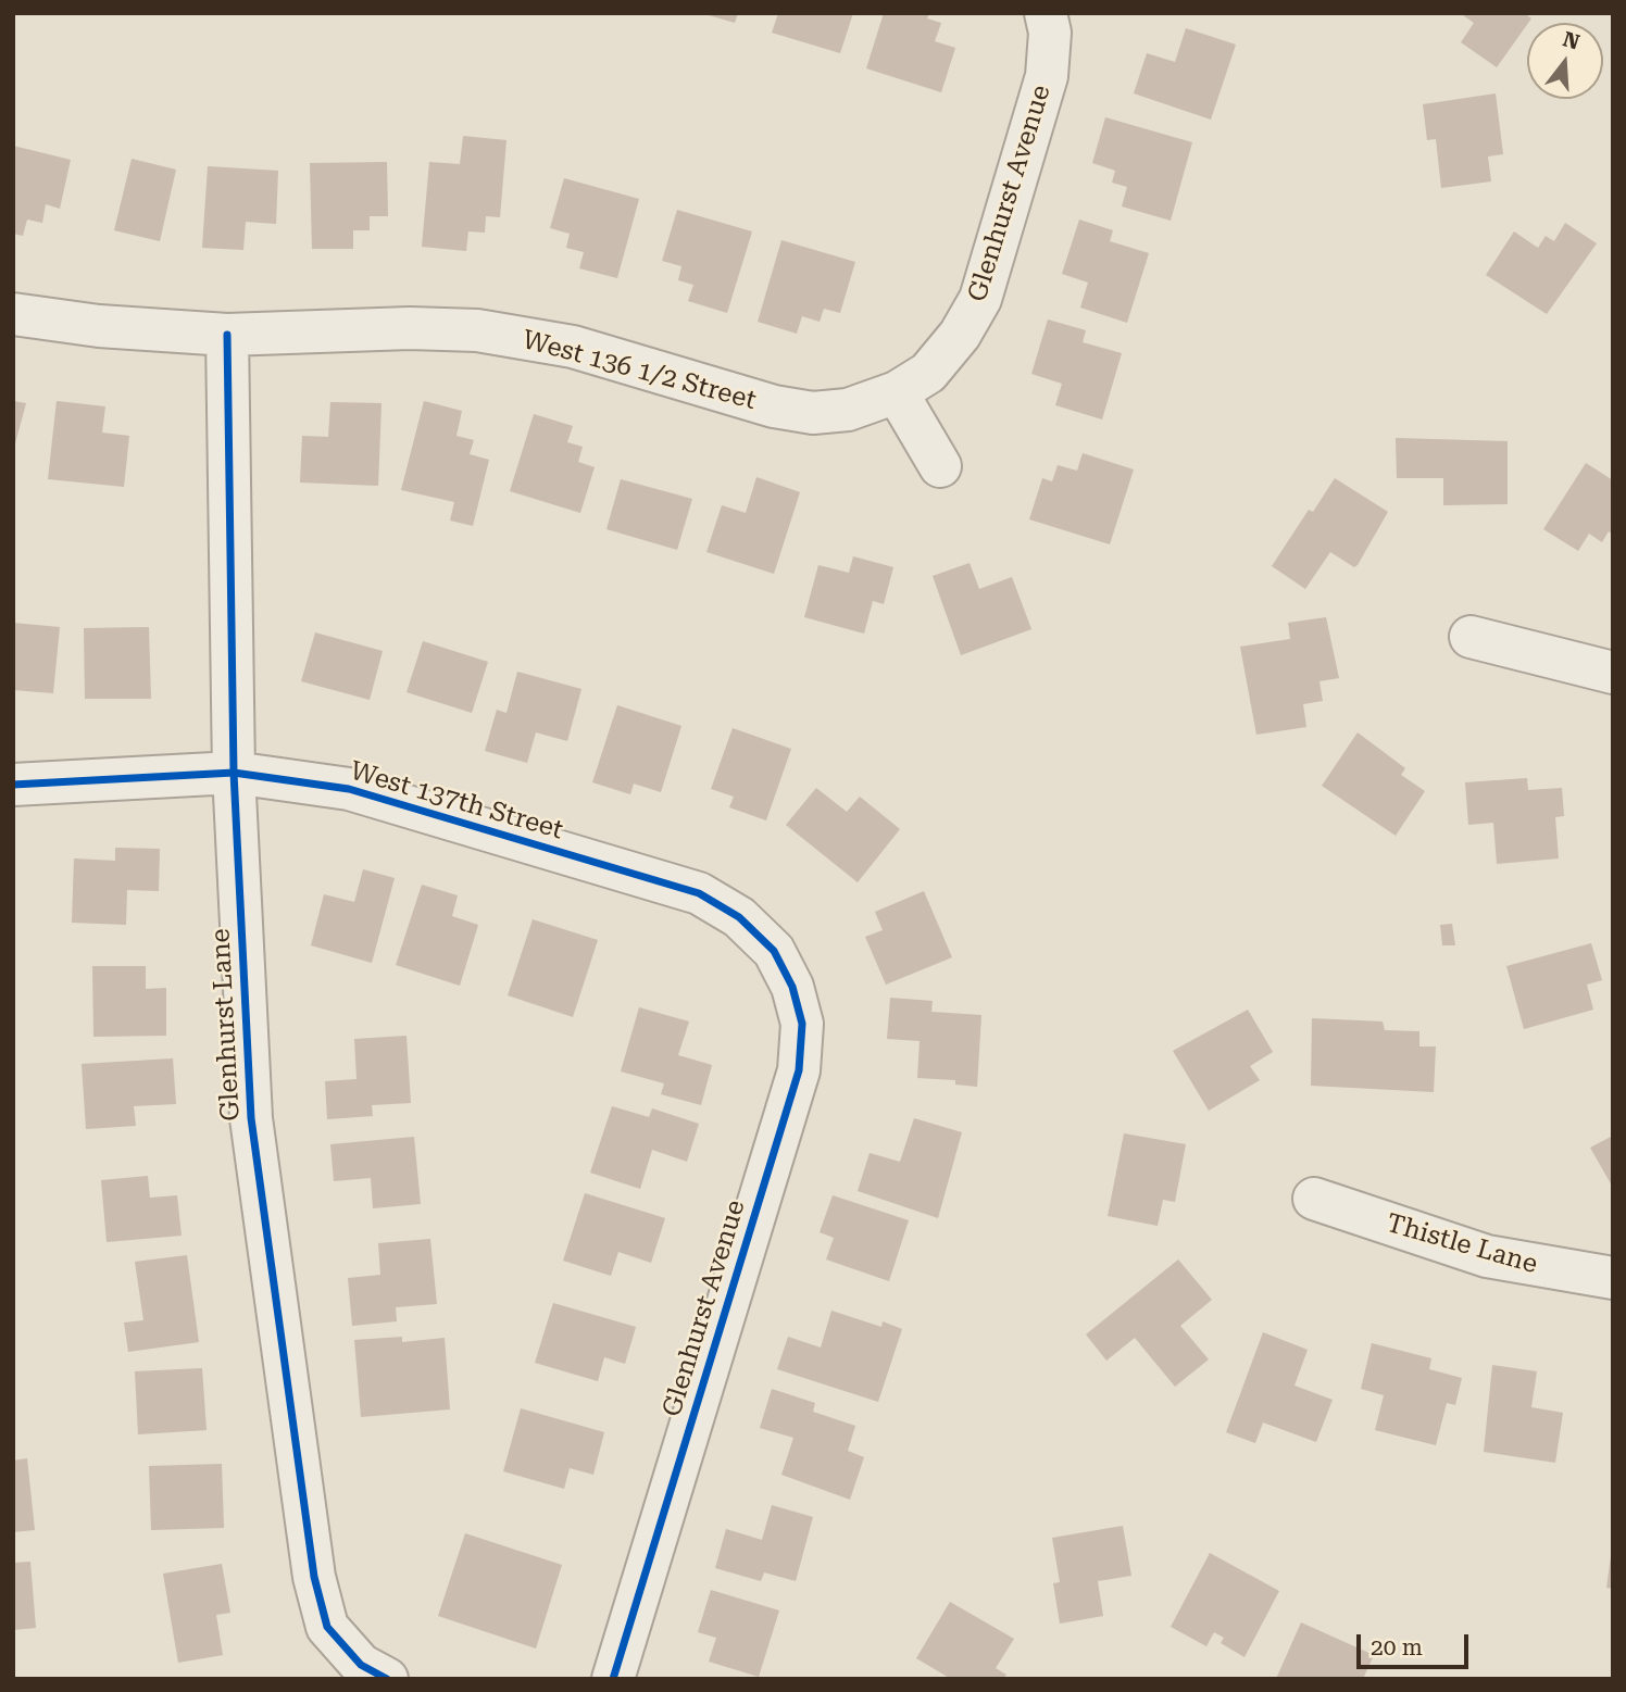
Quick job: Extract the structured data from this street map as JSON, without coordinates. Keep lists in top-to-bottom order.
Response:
{
  "streets": {
    "street": [
      "Glenhurst Avenue",
      "West 136 1/2 Street",
      "West 137th Street",
      "Glenhurst Lane",
      "Thistle Lane"
    ]
  },
  "crossings": [
    ["Glenhurst Avenue", "West 136 1/2 Street"],
    ["Glenhurst Avenue", "West 137th Street"],
    ["West 136 1/2 Street", "Glenhurst Lane"],
    ["West 137th Street", "Glenhurst Lane"]
  ],
  "scale_bar": "20 m",
  "north": "top"
}
